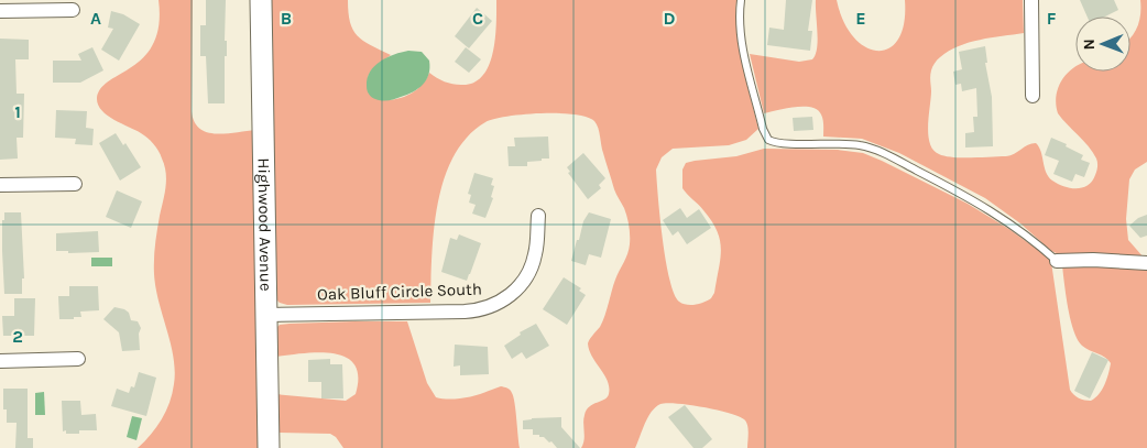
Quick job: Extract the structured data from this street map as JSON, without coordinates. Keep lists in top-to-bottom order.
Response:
{
  "streets": {
    "street": ["Highwood Avenue", "Oak Bluff Circle South"]
  },
  "crossings": [
    ["Highwood Avenue", "Oak Bluff Circle South"]
  ],
  "north": "left",
  "grid": {
    "columns": [
      "A",
      "B",
      "C",
      "D",
      "E",
      "F"
    ],
    "rows": ["1", "2"]
  }
}
